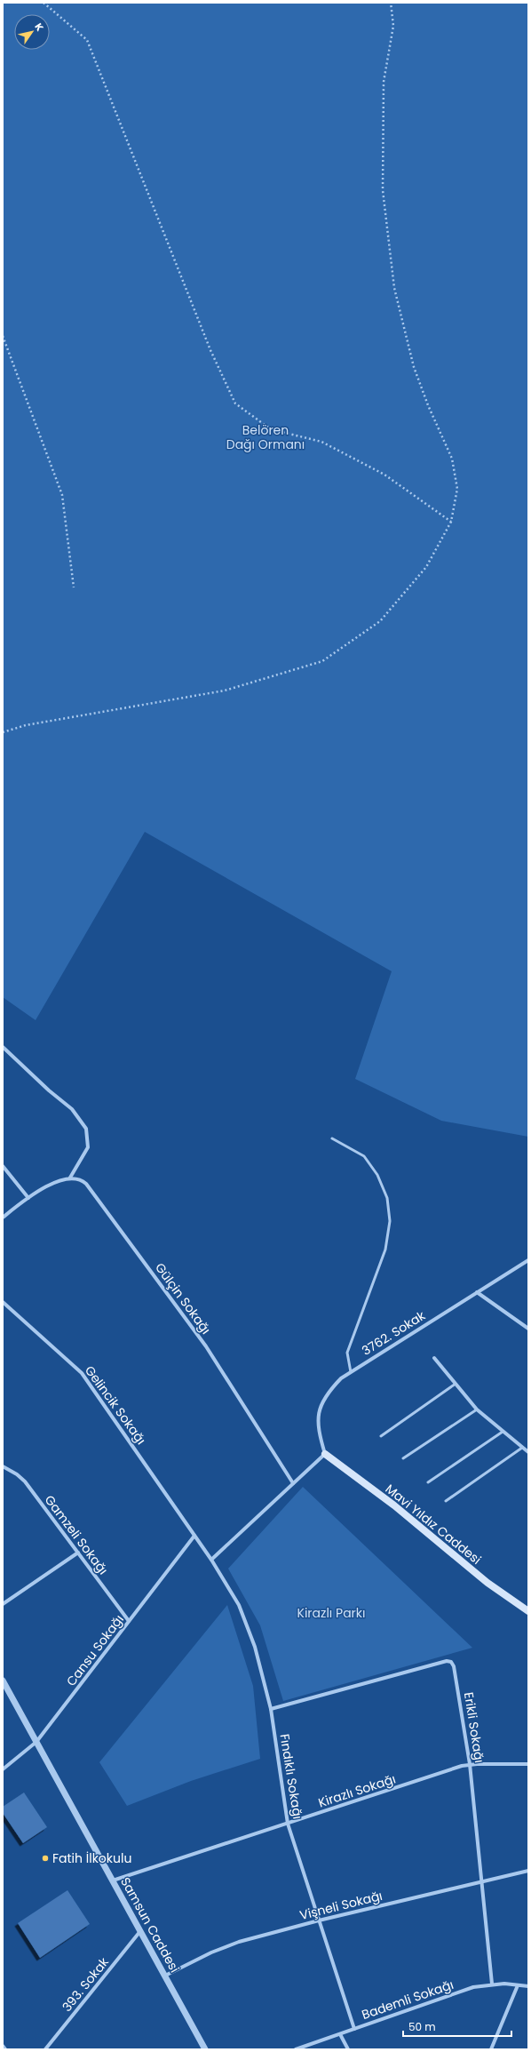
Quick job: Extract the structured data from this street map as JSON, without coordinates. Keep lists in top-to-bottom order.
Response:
{
  "streets": {
    "main road": ["Mavi Yıldız Caddesi"],
    "street": [
      "Gülçin Sokağı",
      "3762. Sokak",
      "Gelincik Sokağı",
      "Gamzeli Sokağı",
      "Cansu Sokağı",
      "Erikli Sokağı",
      "Fındıklı Sokağı",
      "Kirazlı Sokağı",
      "Vişneli Sokağı",
      "Samsun Caddesi",
      "393. Sokak",
      "Bademli Sokağı"
    ]
  },
  "crossings": [
    ["3762. Sokak", "Mavi Yıldız Caddesi"],
    ["Gelincik Sokağı", "Cansu Sokağı"],
    ["Gelincik Sokağı", "Fındıklı Sokağı"],
    ["Gamzeli Sokağı", "Cansu Sokağı"],
    ["Cansu Sokağı", "Fındıklı Sokağı"],
    ["Cansu Sokağı", "Samsun Caddesi"],
    ["Erikli Sokağı", "Fındıklı Sokağı"],
    ["Erikli Sokağı", "Kirazlı Sokağı"],
    ["Erikli Sokağı", "Vişneli Sokağı"],
    ["Erikli Sokağı", "Bademli Sokağı"],
    ["Fındıklı Sokağı", "Kirazlı Sokağı"],
    ["Fındıklı Sokağı", "Vişneli Sokağı"],
    ["Fındıklı Sokağı", "Bademli Sokağı"],
    ["Kirazlı Sokağı", "Samsun Caddesi"],
    ["Vişneli Sokağı", "Samsun Caddesi"],
    ["Samsun Caddesi", "393. Sokak"]
  ],
  "parks": ["Belören Dağı Ormanı", "Kirazlı Parkı"],
  "places": ["Fatih İlkokulu"],
  "scale_bar": "50 m",
  "north": "top right"
}
